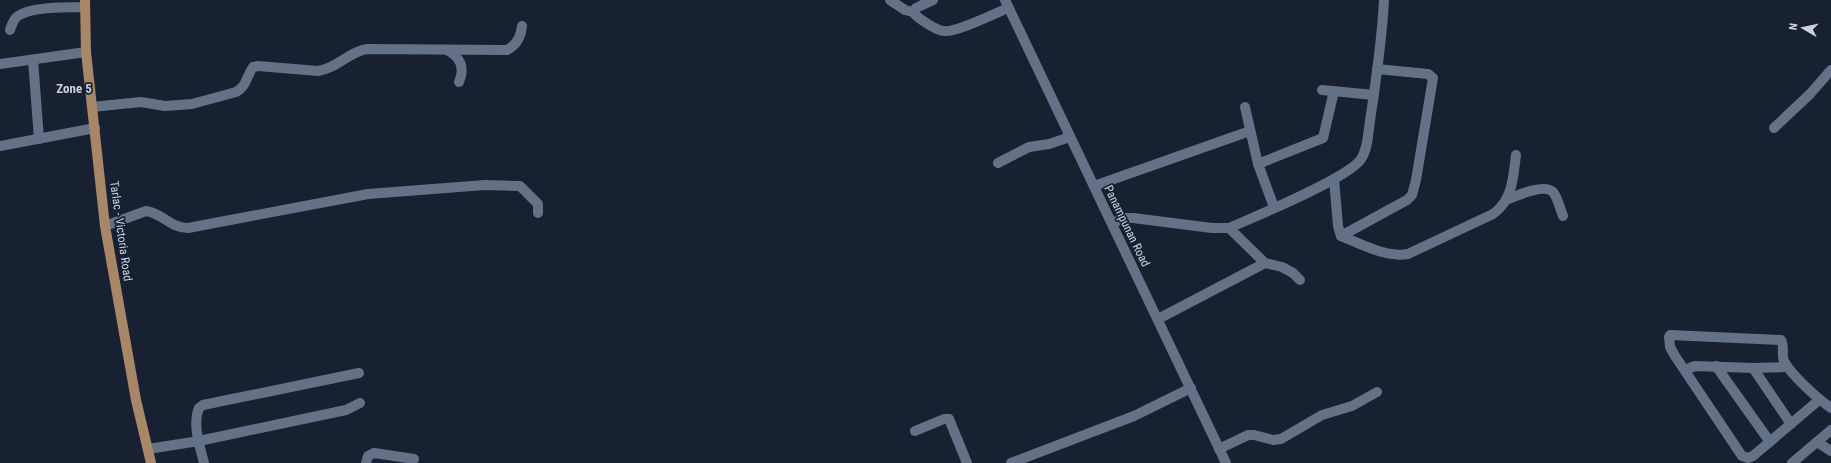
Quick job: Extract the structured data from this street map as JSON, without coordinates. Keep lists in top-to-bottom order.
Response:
{
  "streets": {
    "main road": ["Tarlac - Victoria Road"],
    "street": ["Panampunan Road"]
  },
  "districts": ["Zone 5"],
  "north": "left"
}
